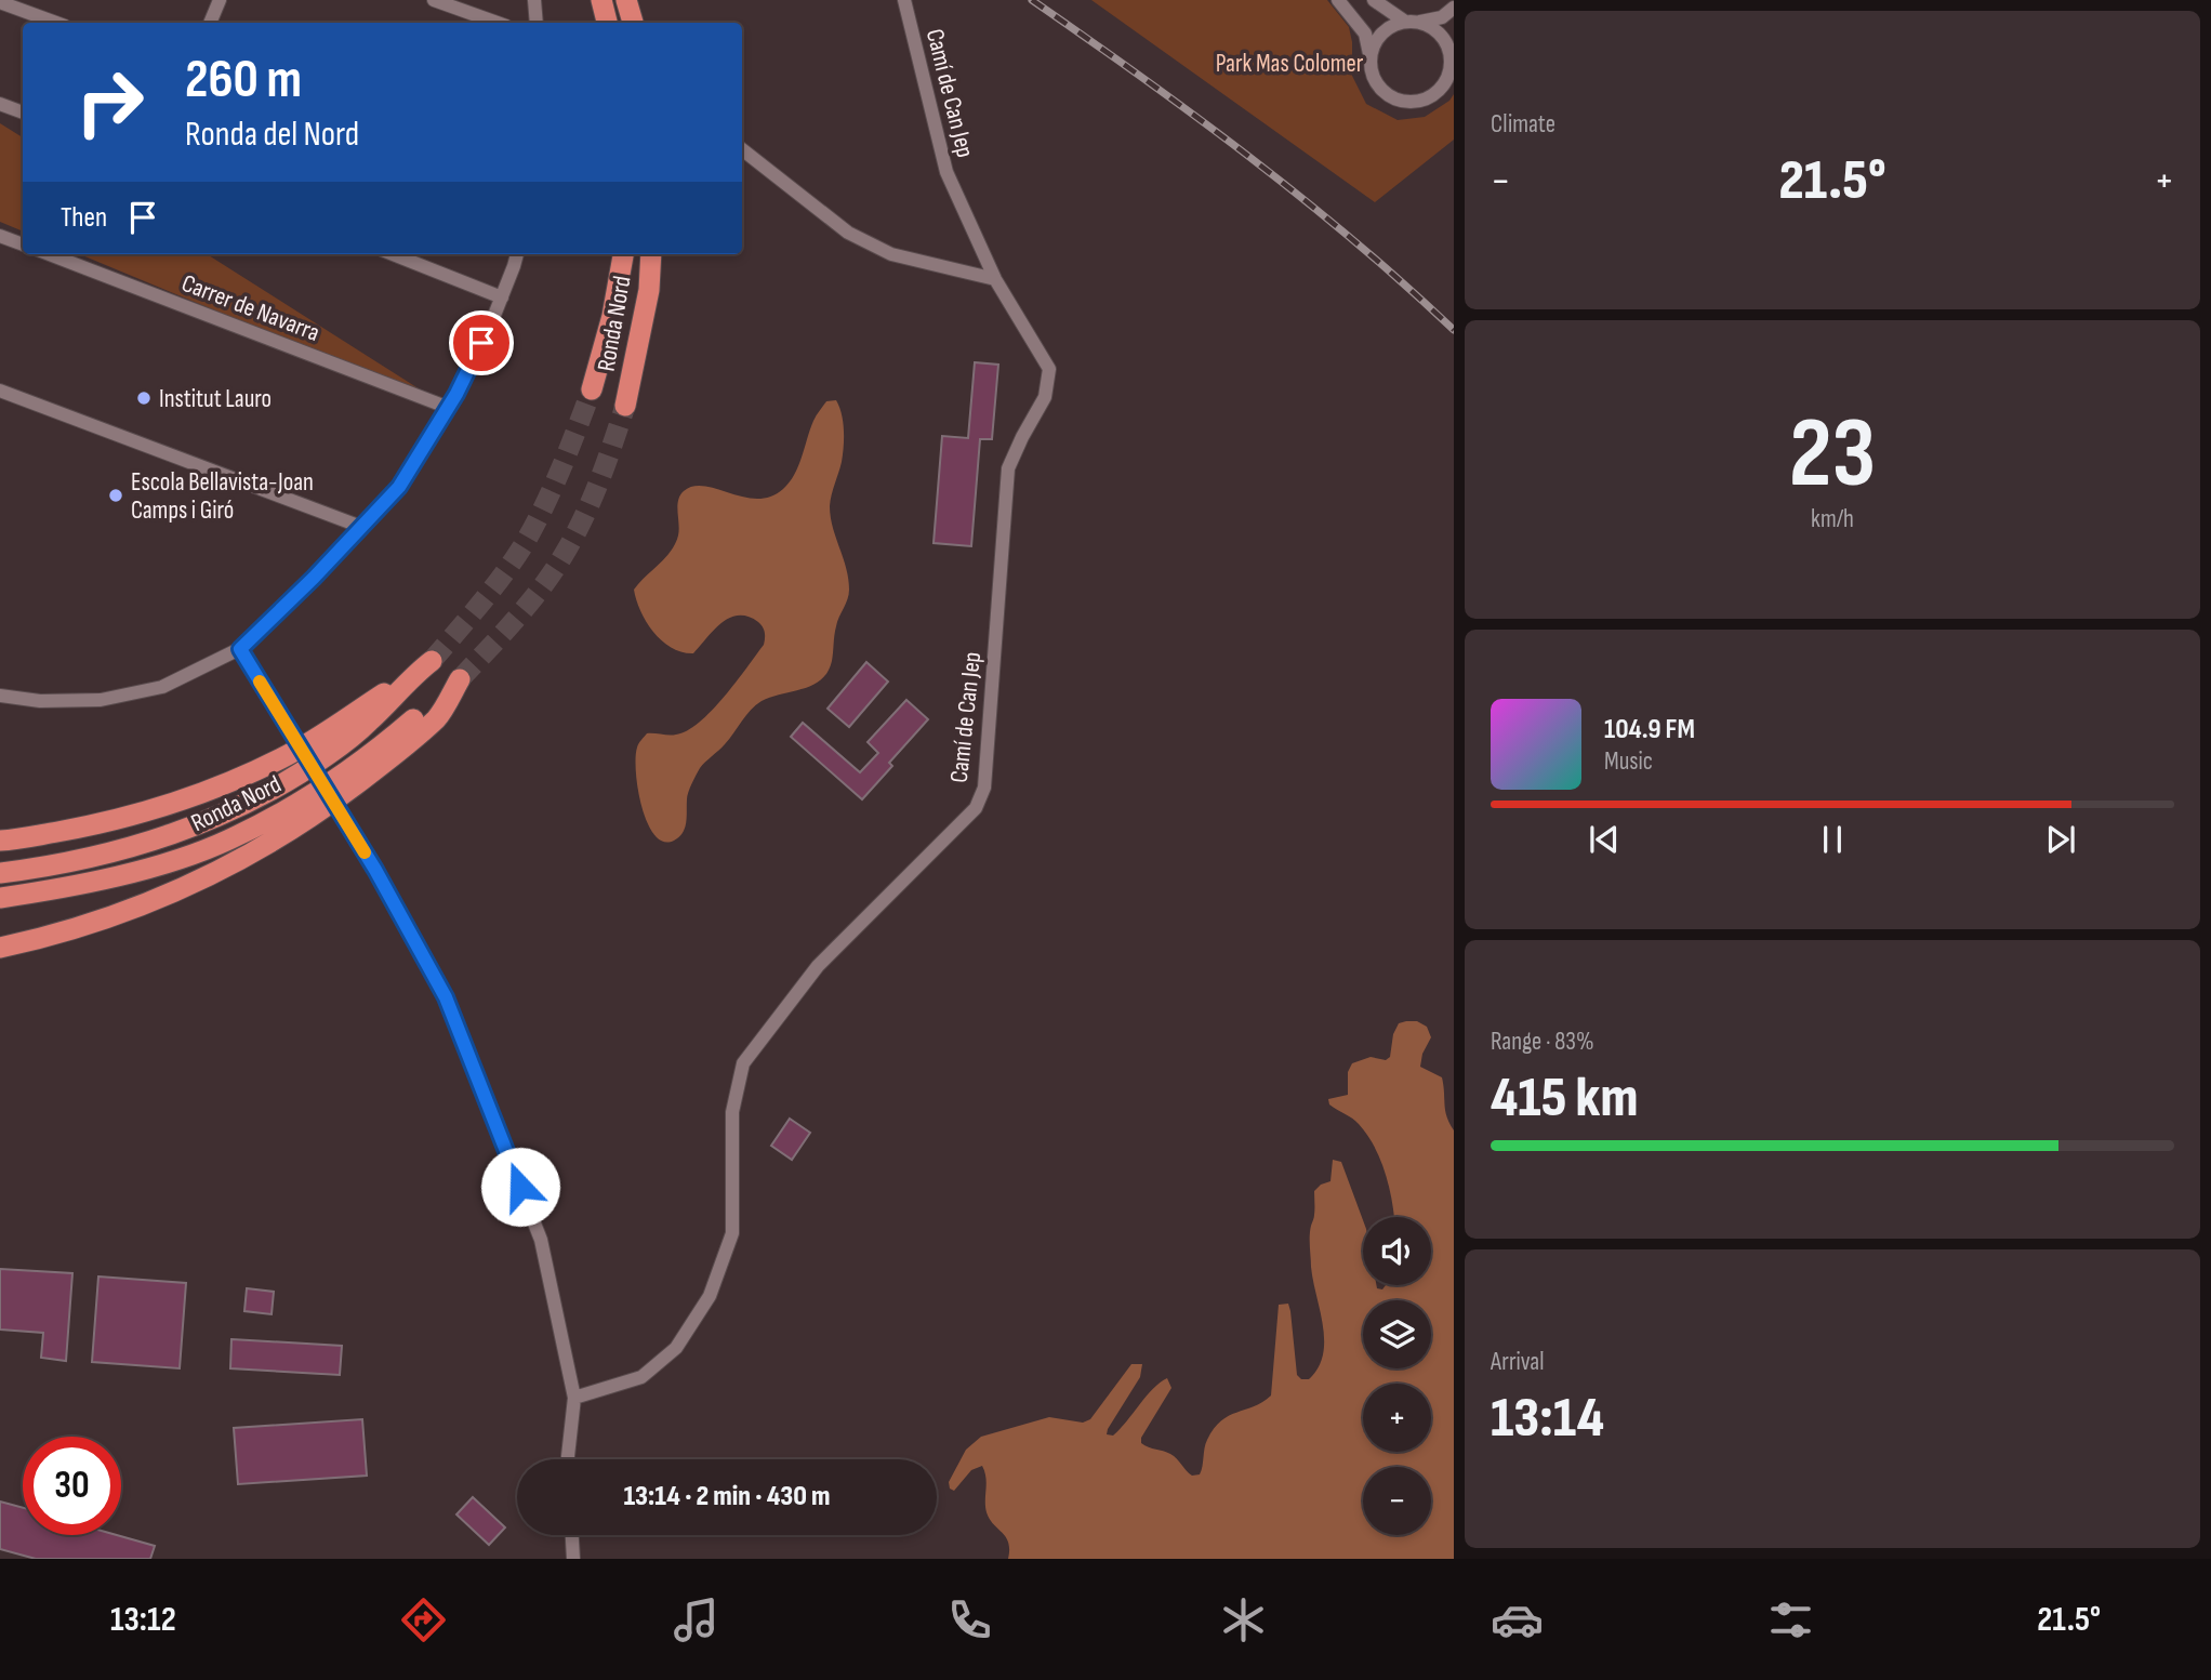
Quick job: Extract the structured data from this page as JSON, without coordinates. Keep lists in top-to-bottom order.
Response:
{
  "streets": {
    "highway": ["Ronda Nord"],
    "street": ["Camí de Can Jep", "Carrer de Navarra"]
  },
  "parks": ["Park Mas Colomer"],
  "places": ["Institut Lauro", "Escola Bellavista-Joan Camps i Giró"],
  "page": {
    "tile": [
      "Climate",
      ["23", "km/h"],
      ["Range · 83%", "415 km"],
      ["Arrival", "13:14"]
    ],
    "turn": ["260 m", "Ronda del Nord"],
    "heat": ["−", "21.5°", "+"],
    "then": "Then",
    "song": ["104.9 FM", "Music"],
    "map_buttons": ["+", "−"],
    "limit": "30",
    "trip": "13:14 · 2 min · 430 m",
    "tabs": ["13:12", "21.5°"]
  }
}
